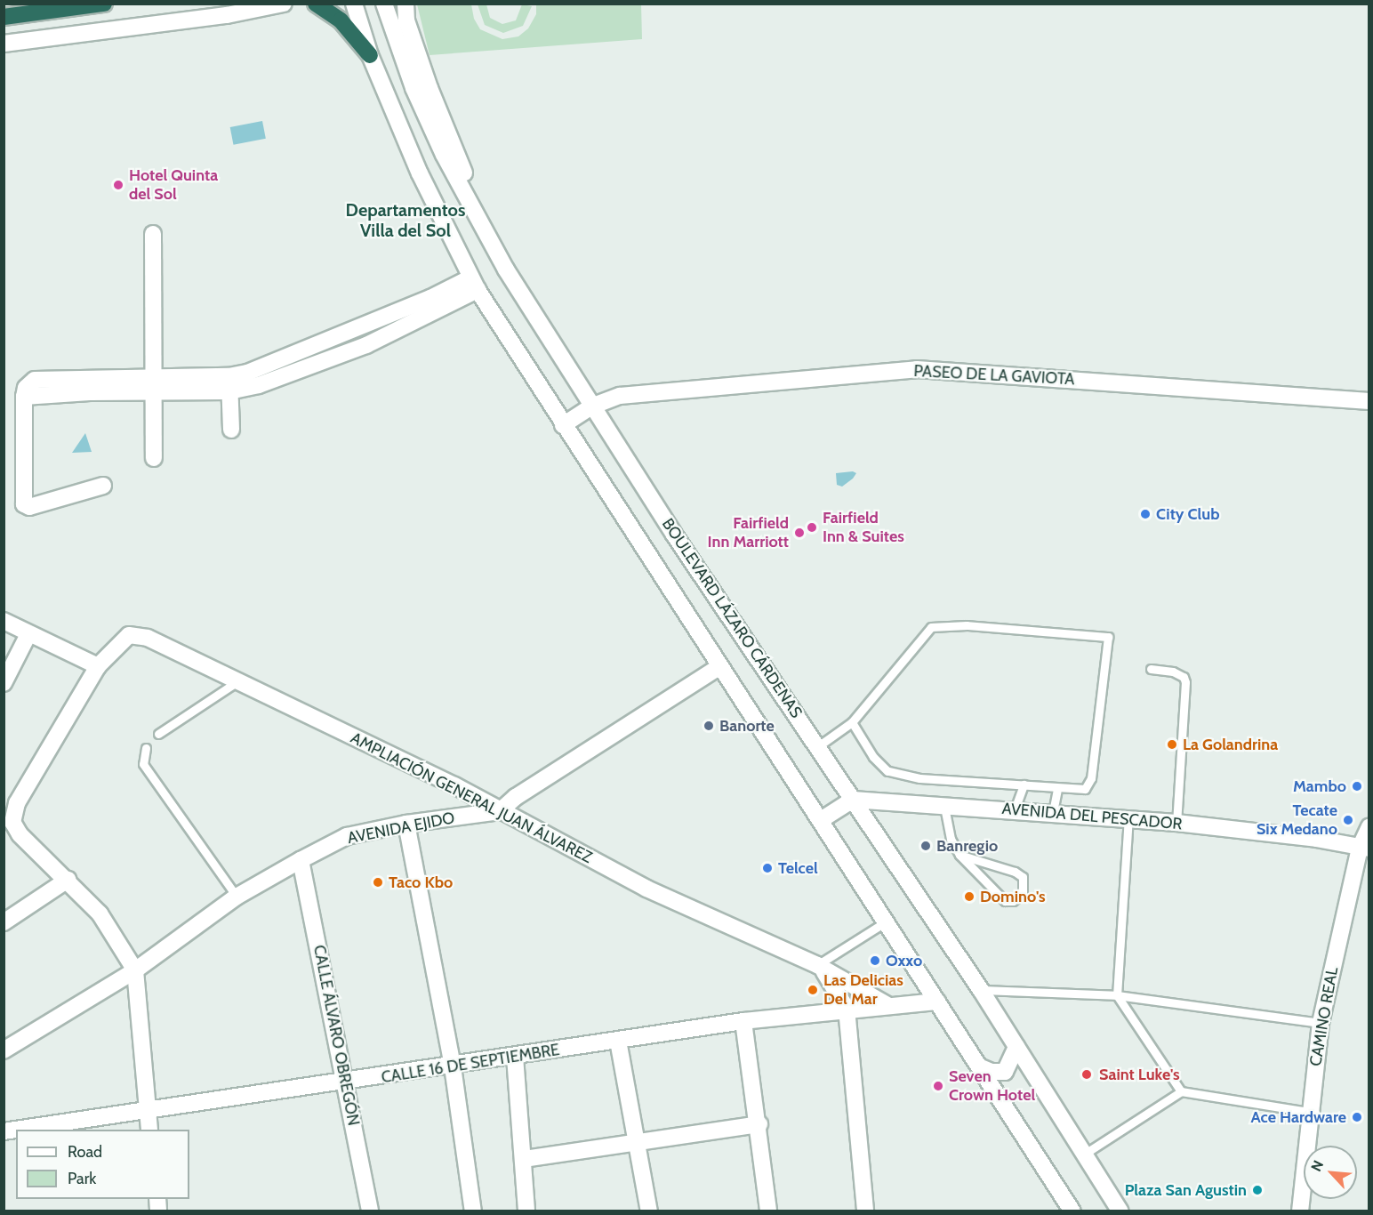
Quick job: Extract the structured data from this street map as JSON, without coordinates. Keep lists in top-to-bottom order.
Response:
{
  "streets": {
    "street": [
      "PASEO DE LA GAVIOTA",
      "BOULEVARD LÁZARO CÁRDENAS",
      "AMPLIACIÓN GENERAL JUAN ÁLVAREZ",
      "AVENIDA DEL PESCADOR",
      "AVENIDA EJIDO",
      "CAMINO REAL",
      "CALLE ÁLVARO OBREGÓN",
      "CALLE 16 DE SEPTIEMBRE"
    ]
  },
  "crossings": [
    ["PASEO DE LA GAVIOTA", "BOULEVARD LÁZARO CÁRDENAS"],
    ["BOULEVARD LÁZARO CÁRDENAS", "AVENIDA DEL PESCADOR"],
    ["AMPLIACIÓN GENERAL JUAN ÁLVAREZ", "AVENIDA EJIDO"],
    ["AMPLIACIÓN GENERAL JUAN ÁLVAREZ", "CALLE 16 DE SEPTIEMBRE"],
    ["AVENIDA DEL PESCADOR", "CAMINO REAL"],
    ["AVENIDA EJIDO", "CALLE ÁLVARO OBREGÓN"],
    ["CALLE ÁLVARO OBREGÓN", "CALLE 16 DE SEPTIEMBRE"]
  ],
  "districts": ["Departamentos Villa del Sol"],
  "places": [
    "Hotel Quinta del Sol",
    "City Club",
    "Fairfield Inn & Suites",
    "Fairfield Inn Marriott",
    "Banorte",
    "La Golandrina",
    "Mambo",
    "Tecate Six Medano",
    "Banregio",
    "Telcel",
    "Taco Kbo",
    "Domino's",
    "Oxxo",
    "Las Delicias Del Mar",
    "Saint Luke's",
    "Seven Crown Hotel",
    "Ace Hardware",
    "Plaza San Agustin"
  ],
  "legend": ["Road", "Park"],
  "north": "top left"
}
